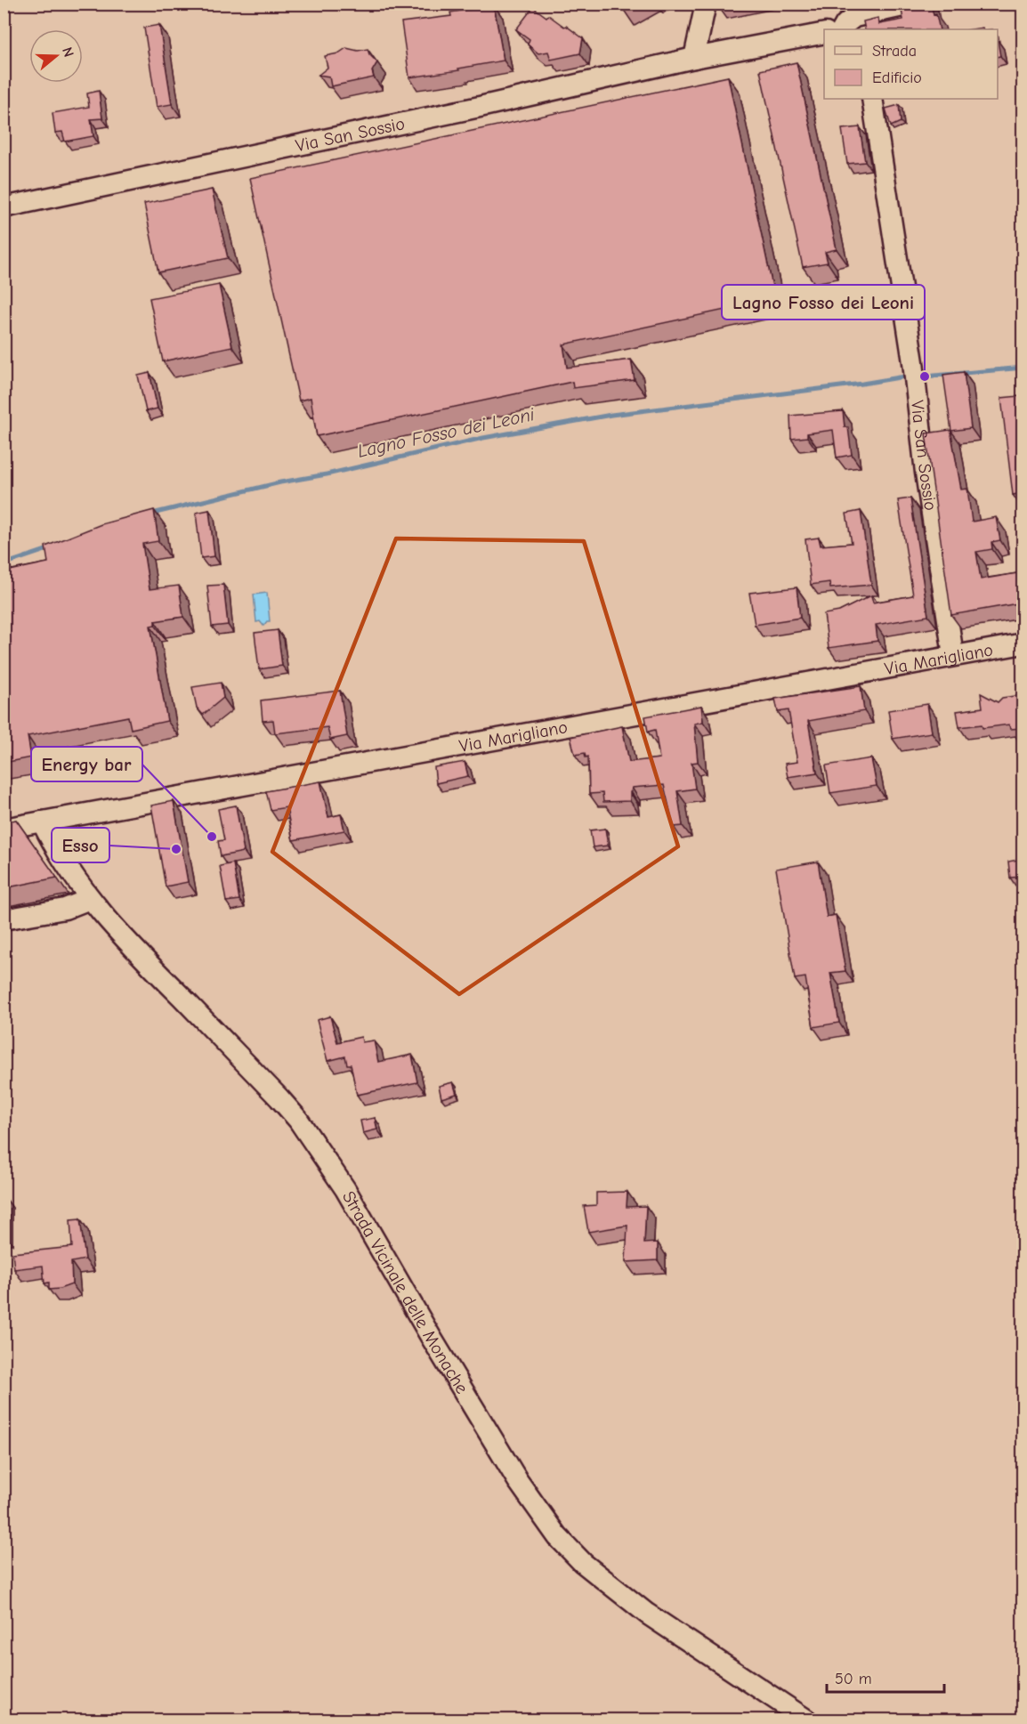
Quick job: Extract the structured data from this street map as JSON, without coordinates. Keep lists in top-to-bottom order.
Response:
{
  "streets": {
    "street": ["Via San Sossio", "Via Marigliano", "Strada Vicinale delle Monache"]
  },
  "crossings": [
    ["Via San Sossio", "Via Marigliano"],
    ["Via Marigliano", "Strada Vicinale delle Monache"]
  ],
  "water": ["Lagno Fosso dei Leoni"],
  "places": ["Lagno Fosso dei Leoni", "Energy bar", "Esso"],
  "legend": ["Strada", "Edificio"],
  "scale_bar": "50 m",
  "north": "right"
}
